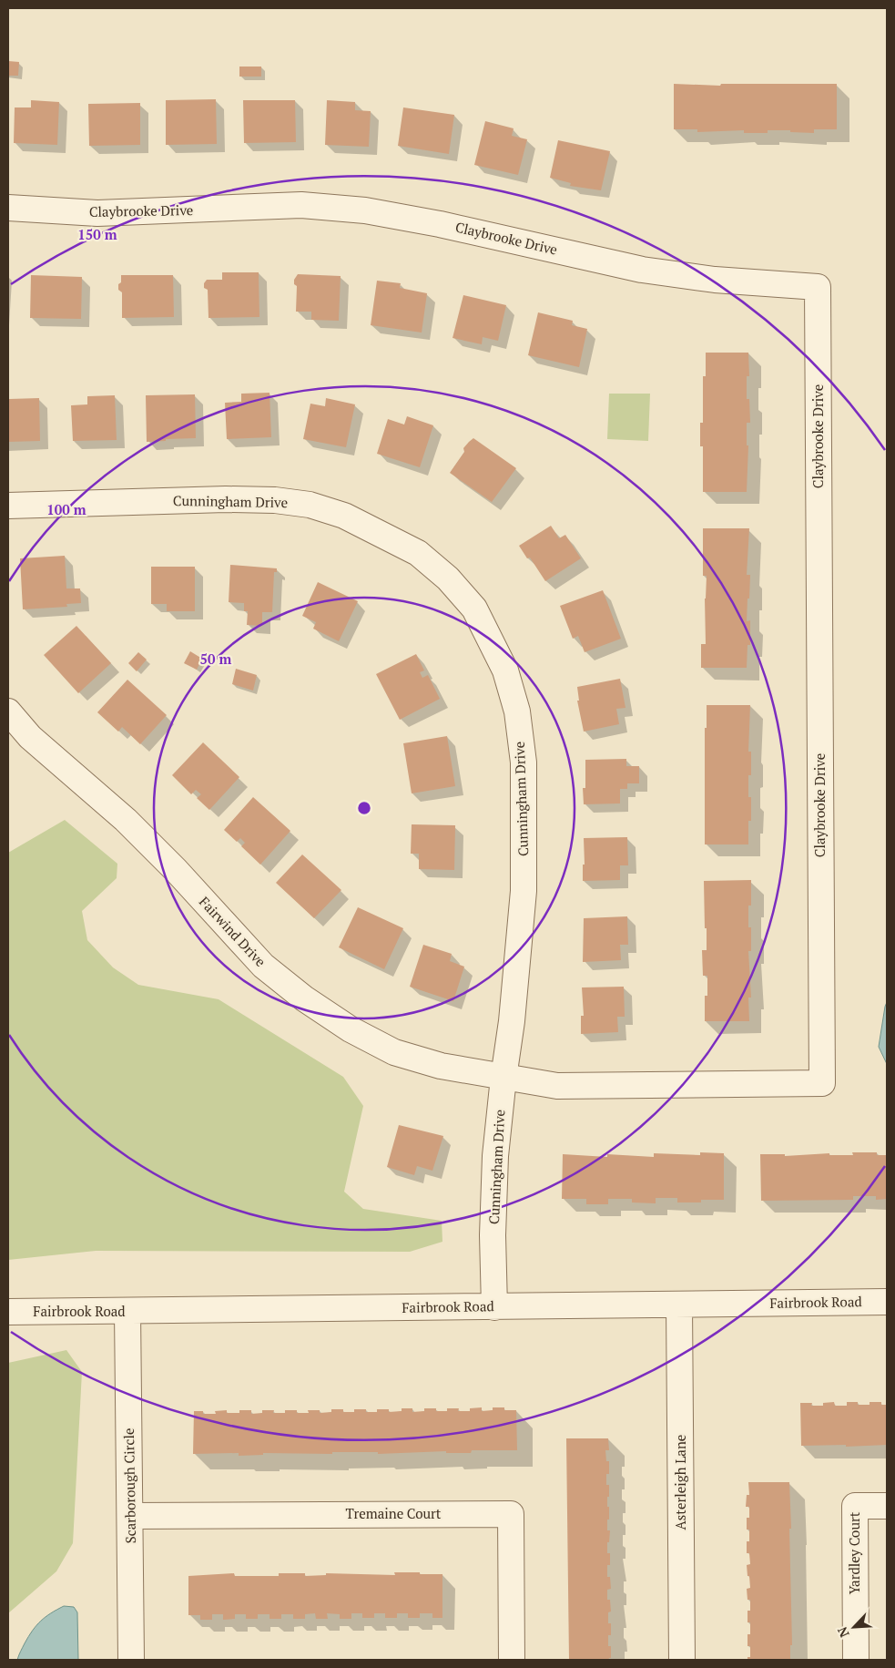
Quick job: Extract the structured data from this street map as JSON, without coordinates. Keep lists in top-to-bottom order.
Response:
{
  "streets": {
    "street": [
      "Claybrooke Drive",
      "Cunningham Drive",
      "Fairwind Drive",
      "Fairbrook Road",
      "Asterleigh Lane",
      "Scarborough Circle",
      "Tremaine Court",
      "Yardley Court"
    ]
  },
  "crossings": [
    ["Claybrooke Drive", "Cunningham Drive"],
    ["Claybrooke Drive", "Fairwind Drive"],
    ["Cunningham Drive", "Fairwind Drive"],
    ["Cunningham Drive", "Fairbrook Road"],
    ["Fairbrook Road", "Asterleigh Lane"],
    ["Fairbrook Road", "Scarborough Circle"],
    ["Scarborough Circle", "Tremaine Court"]
  ],
  "north": "bottom left",
  "rings": ["150 m", "100 m", "50 m"]
}
